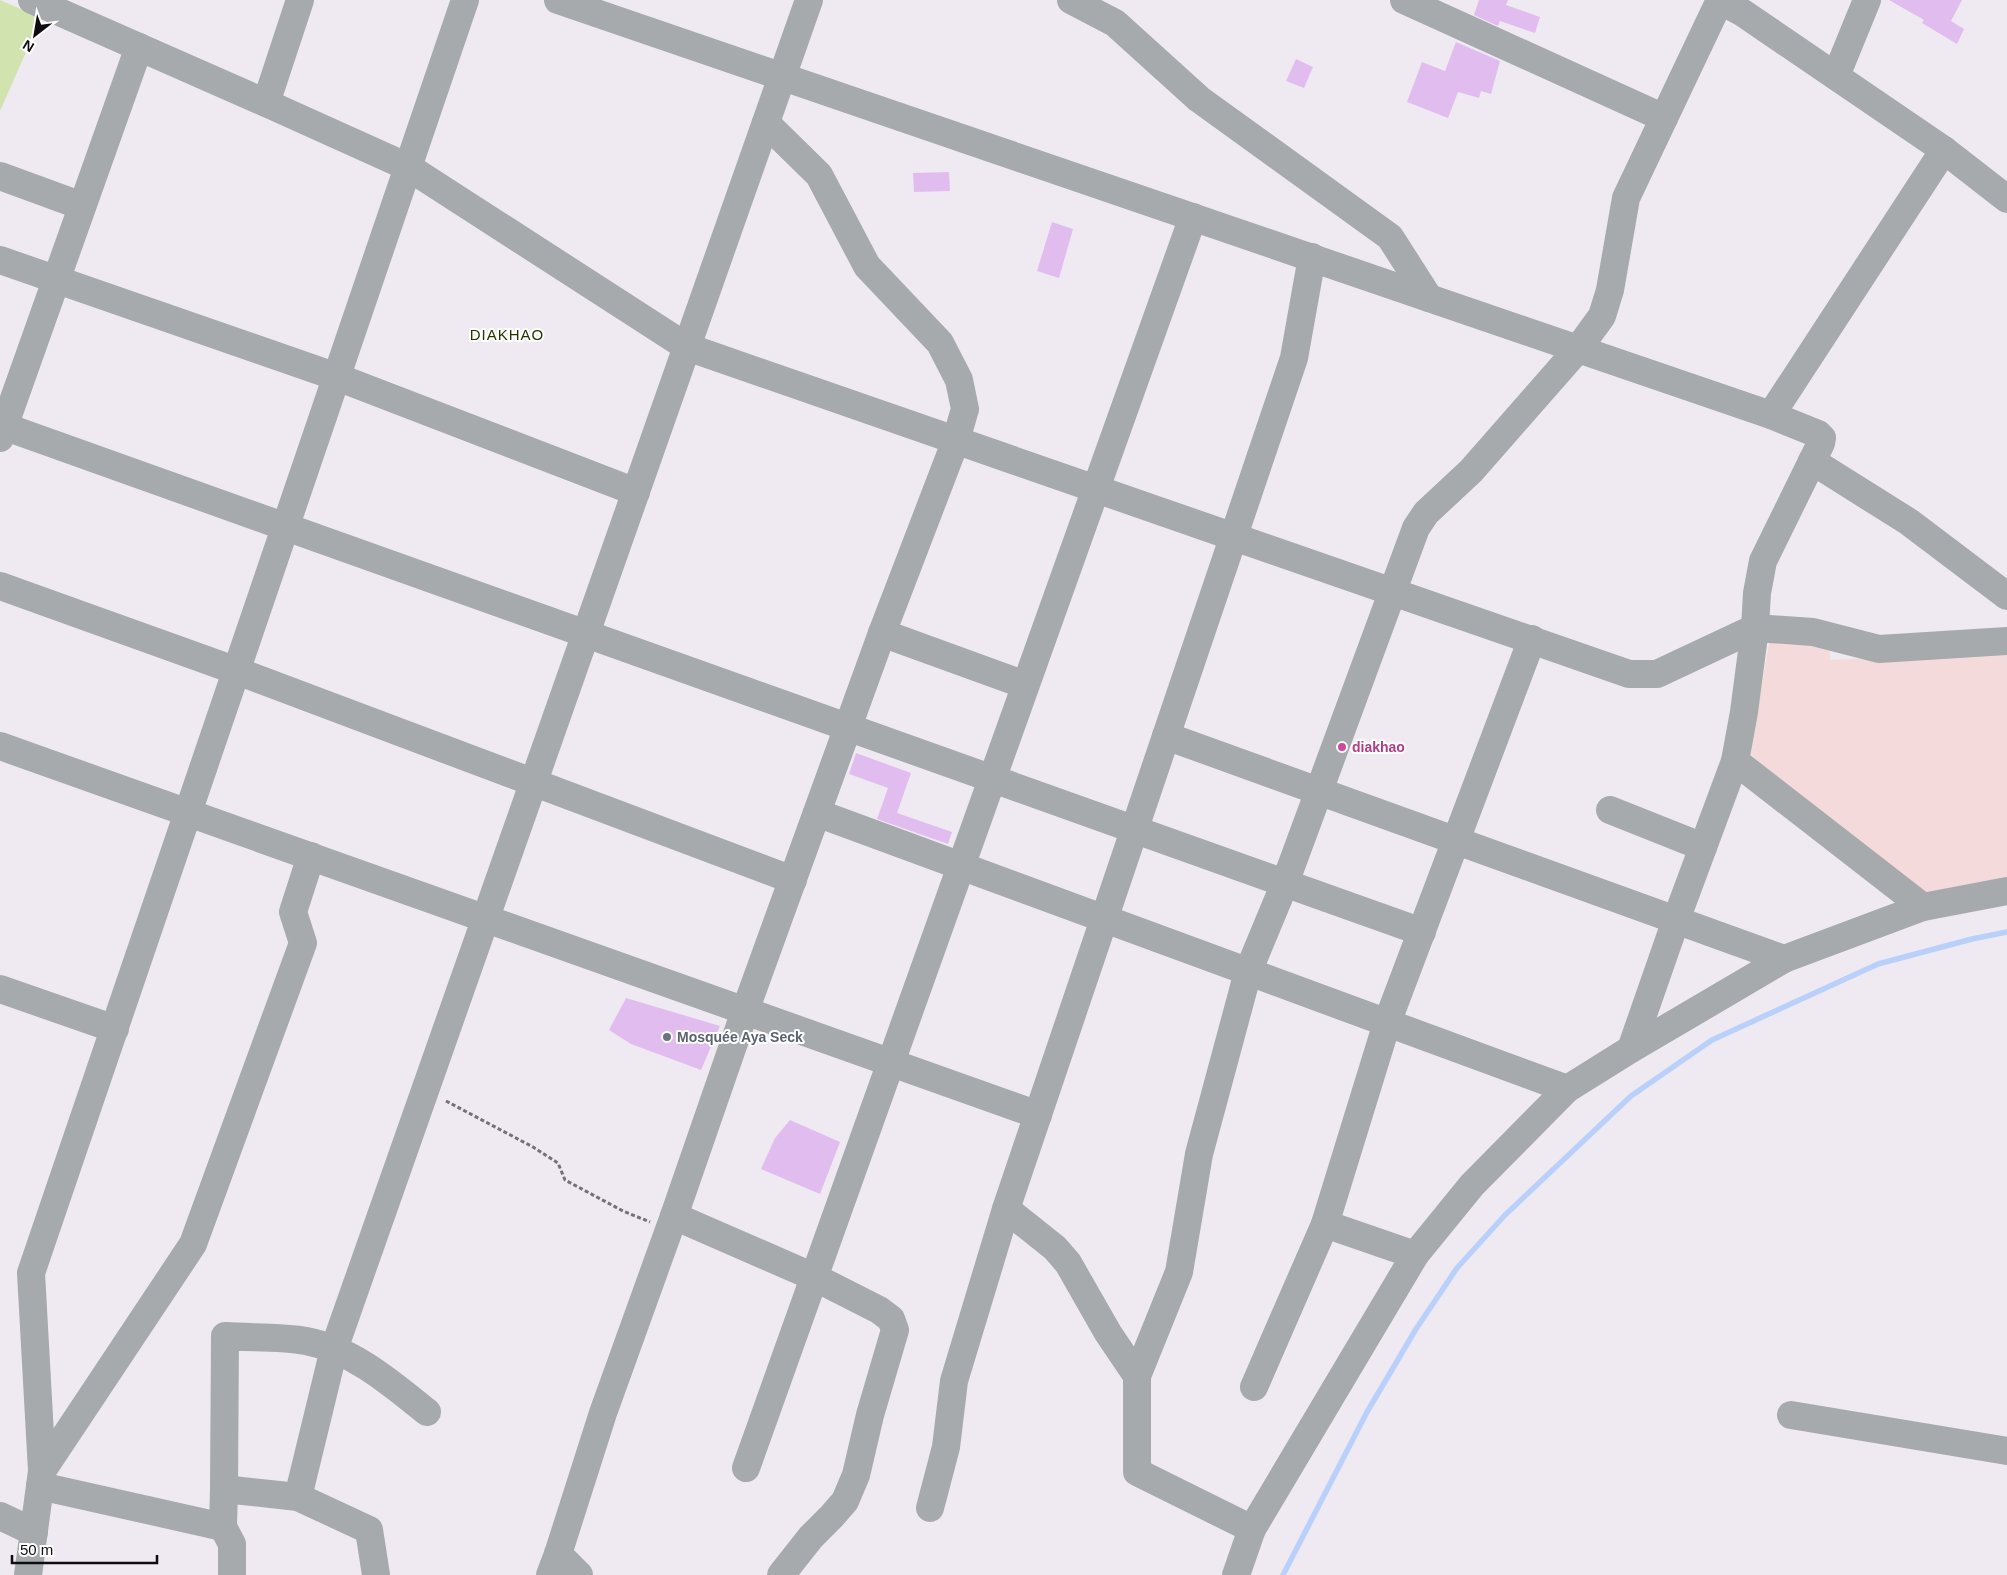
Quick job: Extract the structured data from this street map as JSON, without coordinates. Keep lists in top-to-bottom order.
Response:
{
  "districts": ["DIAKHAO"],
  "places": ["diakhao", "Mosquée Aya Seck"],
  "scale_bar": "50 m",
  "north": "bottom left"
}
